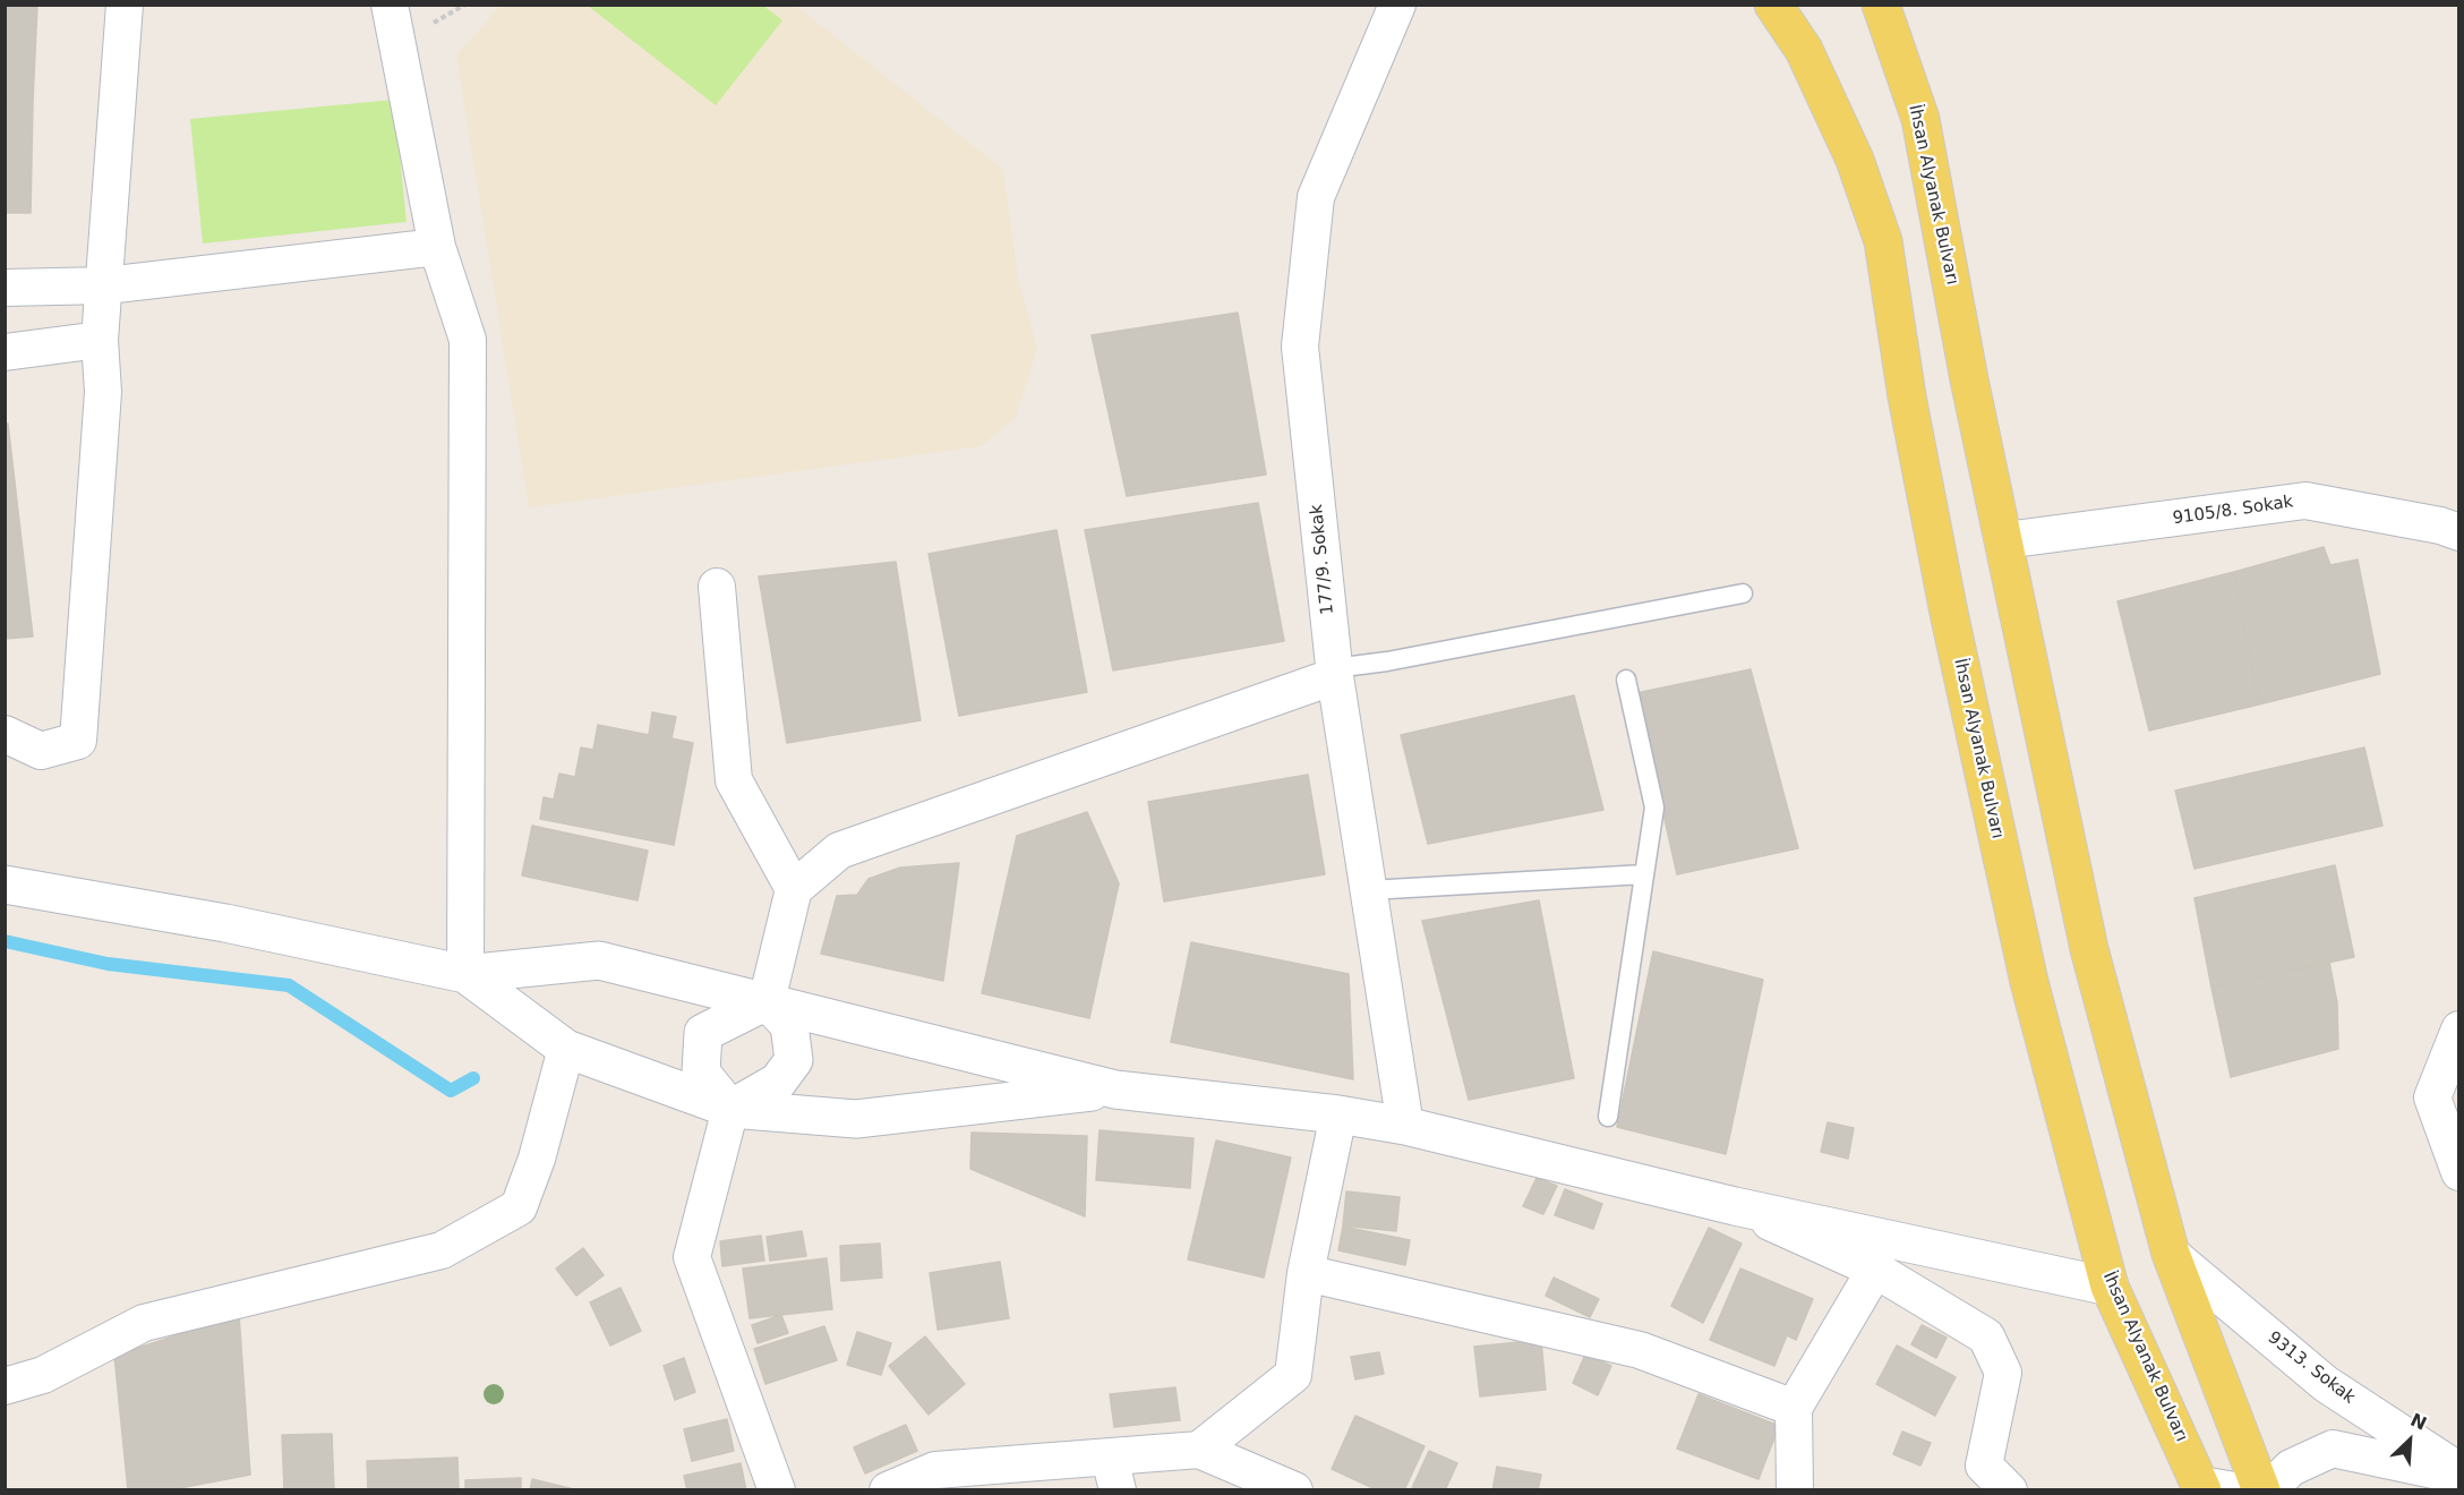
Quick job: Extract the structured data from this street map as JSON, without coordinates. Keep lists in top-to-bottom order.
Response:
{
  "streets": {
    "main road": ["İhsan Alyanak Bulvarı"],
    "street": ["9105/8. Sokak", "177/9. Sokak", "9313. Sokak"]
  },
  "crossings": [
    ["İhsan Alyanak Bulvarı", "9105/8. Sokak"],
    ["İhsan Alyanak Bulvarı", "9313. Sokak"]
  ],
  "north": "top right"
}
